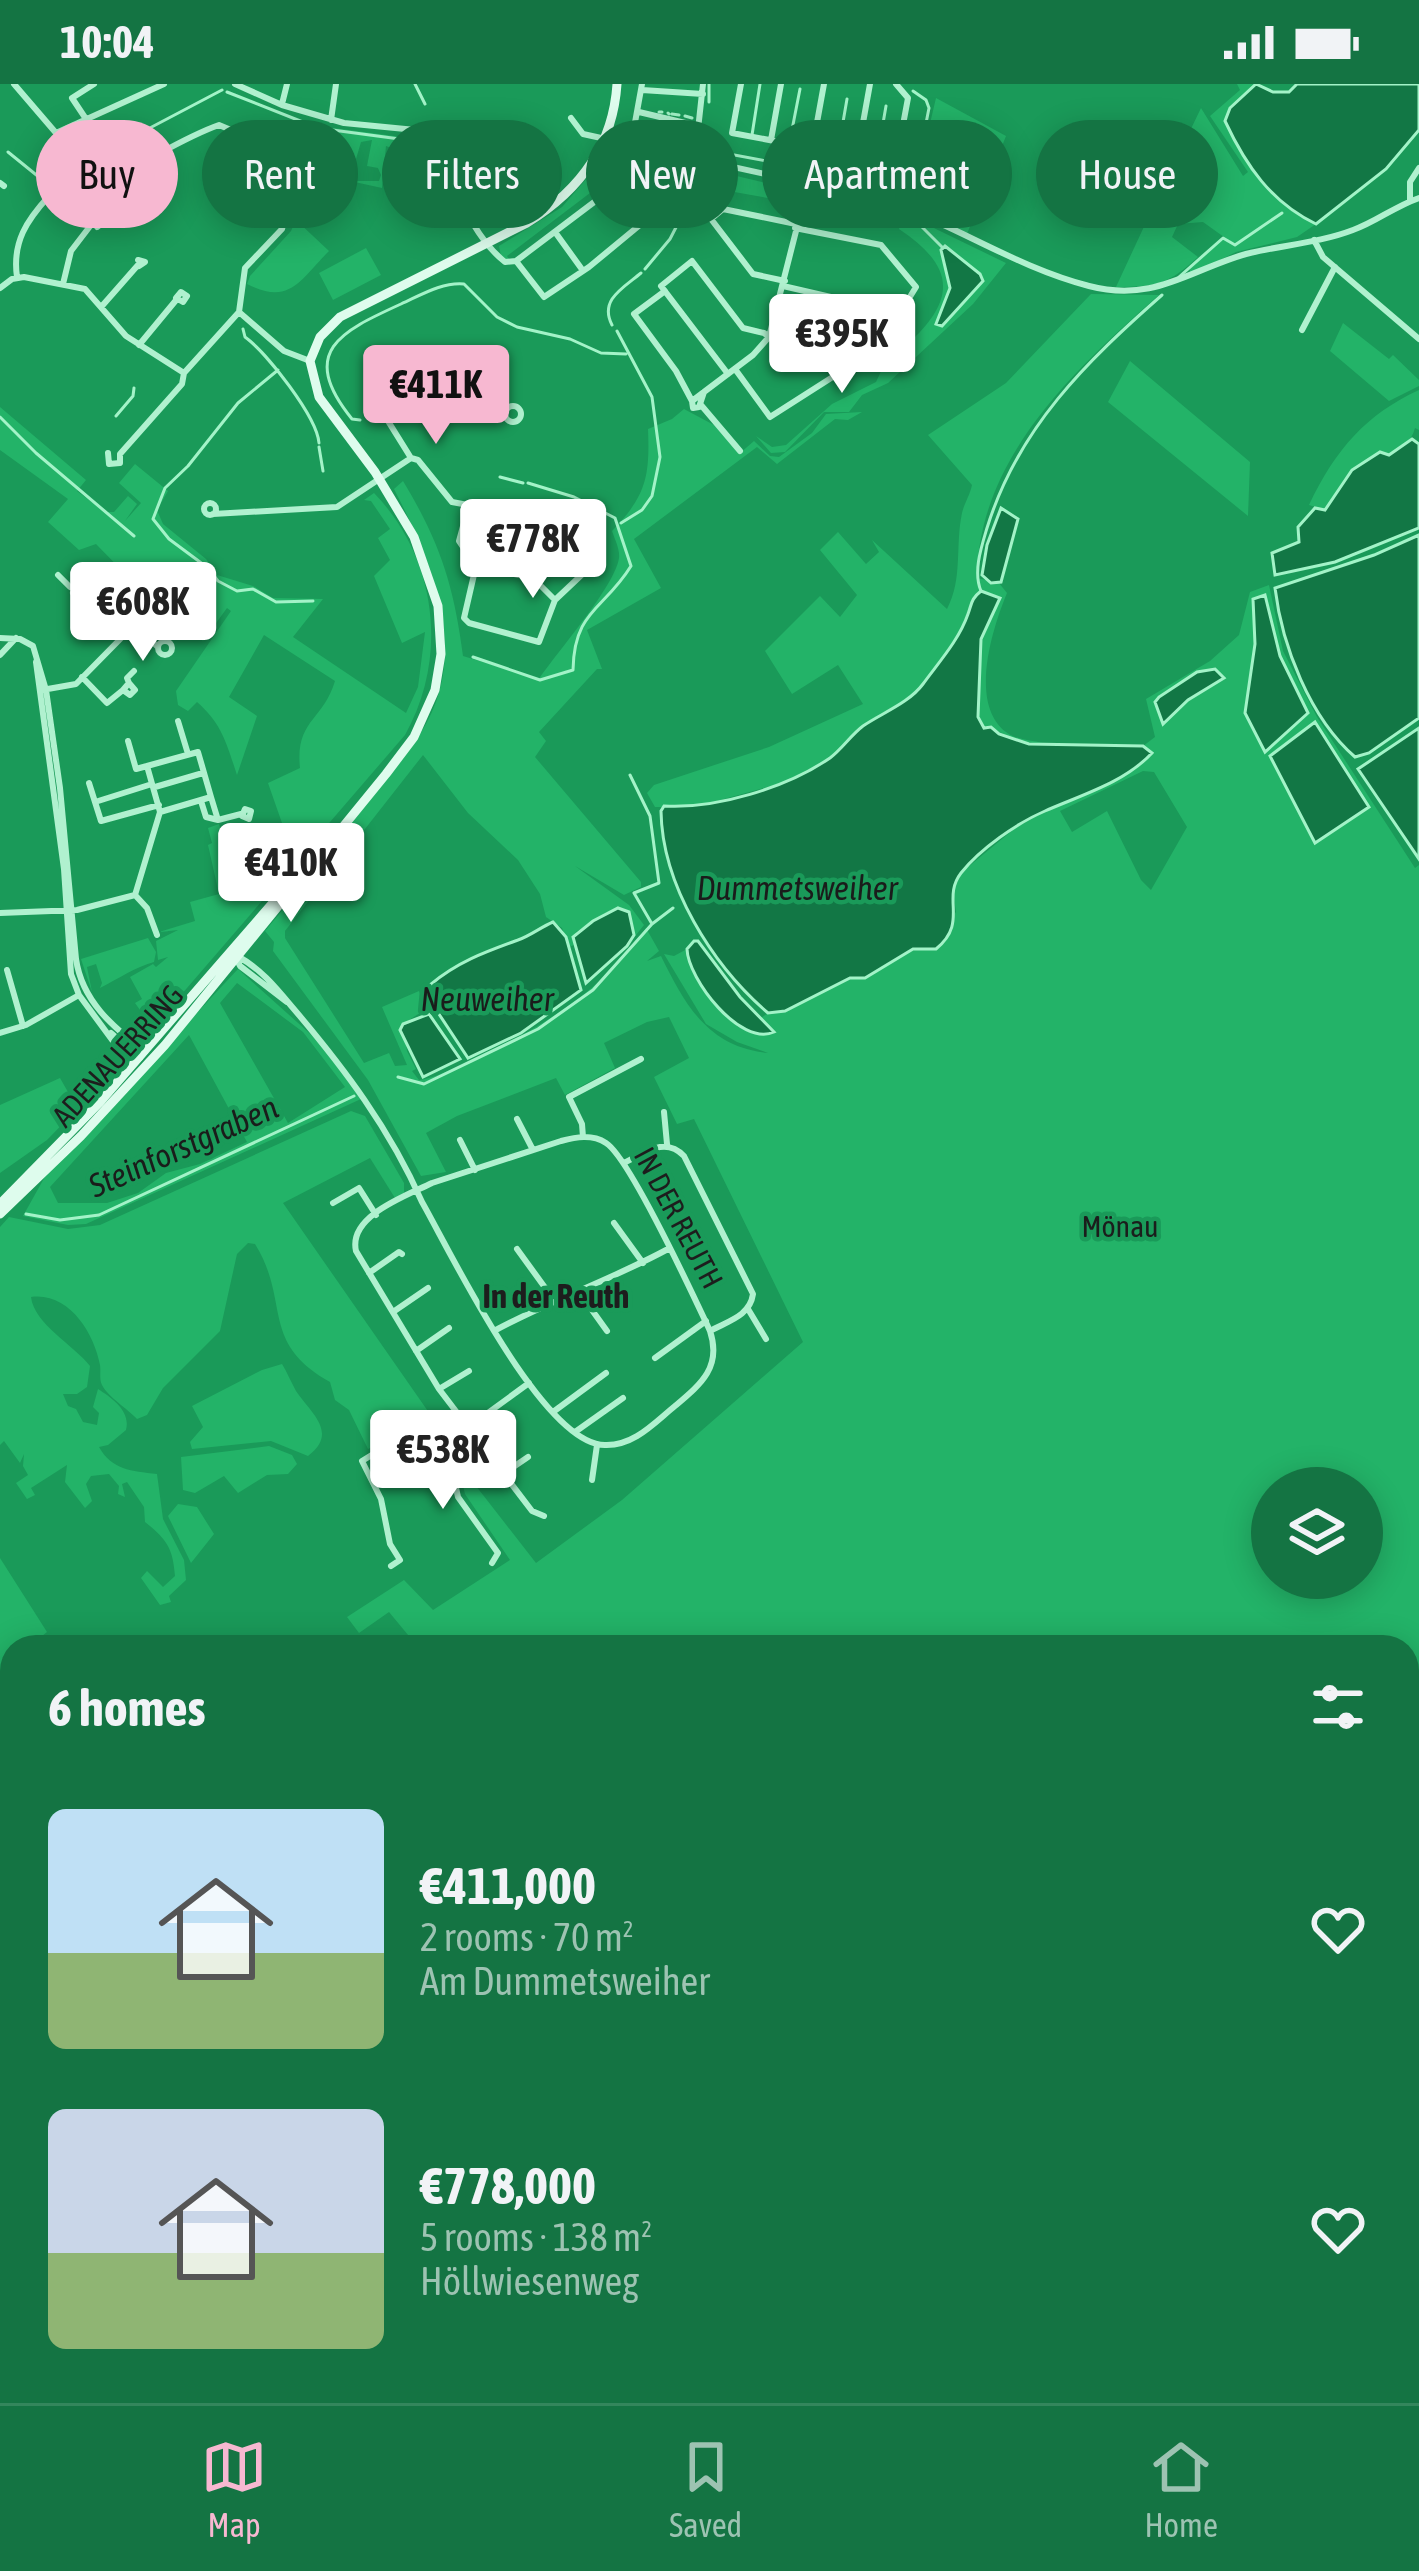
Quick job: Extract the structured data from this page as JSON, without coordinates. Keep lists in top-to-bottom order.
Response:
{
  "streets": {
    "main road": ["ADENAUERRING"],
    "street": ["IN DER REUTH"]
  },
  "districts": ["In der Reuth"],
  "water": ["Dummetsweiher", "Neuweiher", "Steinforstgraben"],
  "parks": ["Mönau"],
  "page": {
    "status": "10:04",
    "chip": [
      "Buy",
      "Rent",
      "Filters",
      "New",
      "Apartment",
      "House"
    ],
    "price": [
      "€395K",
      "€411K",
      "€778K",
      "€608K",
      "€410K",
      "€538K"
    ],
    "heading": "6 homes",
    "list": [
      {
        "name": "€411,000",
        "note": "2 rooms · 70 m² · Am Dummetsweiher"
      },
      {
        "name": "€778,000",
        "note": "5 rooms · 138 m² · Höllwiesenweg"
      }
    ],
    "tabs": ["Map", "Saved", "Home"]
  }
}
